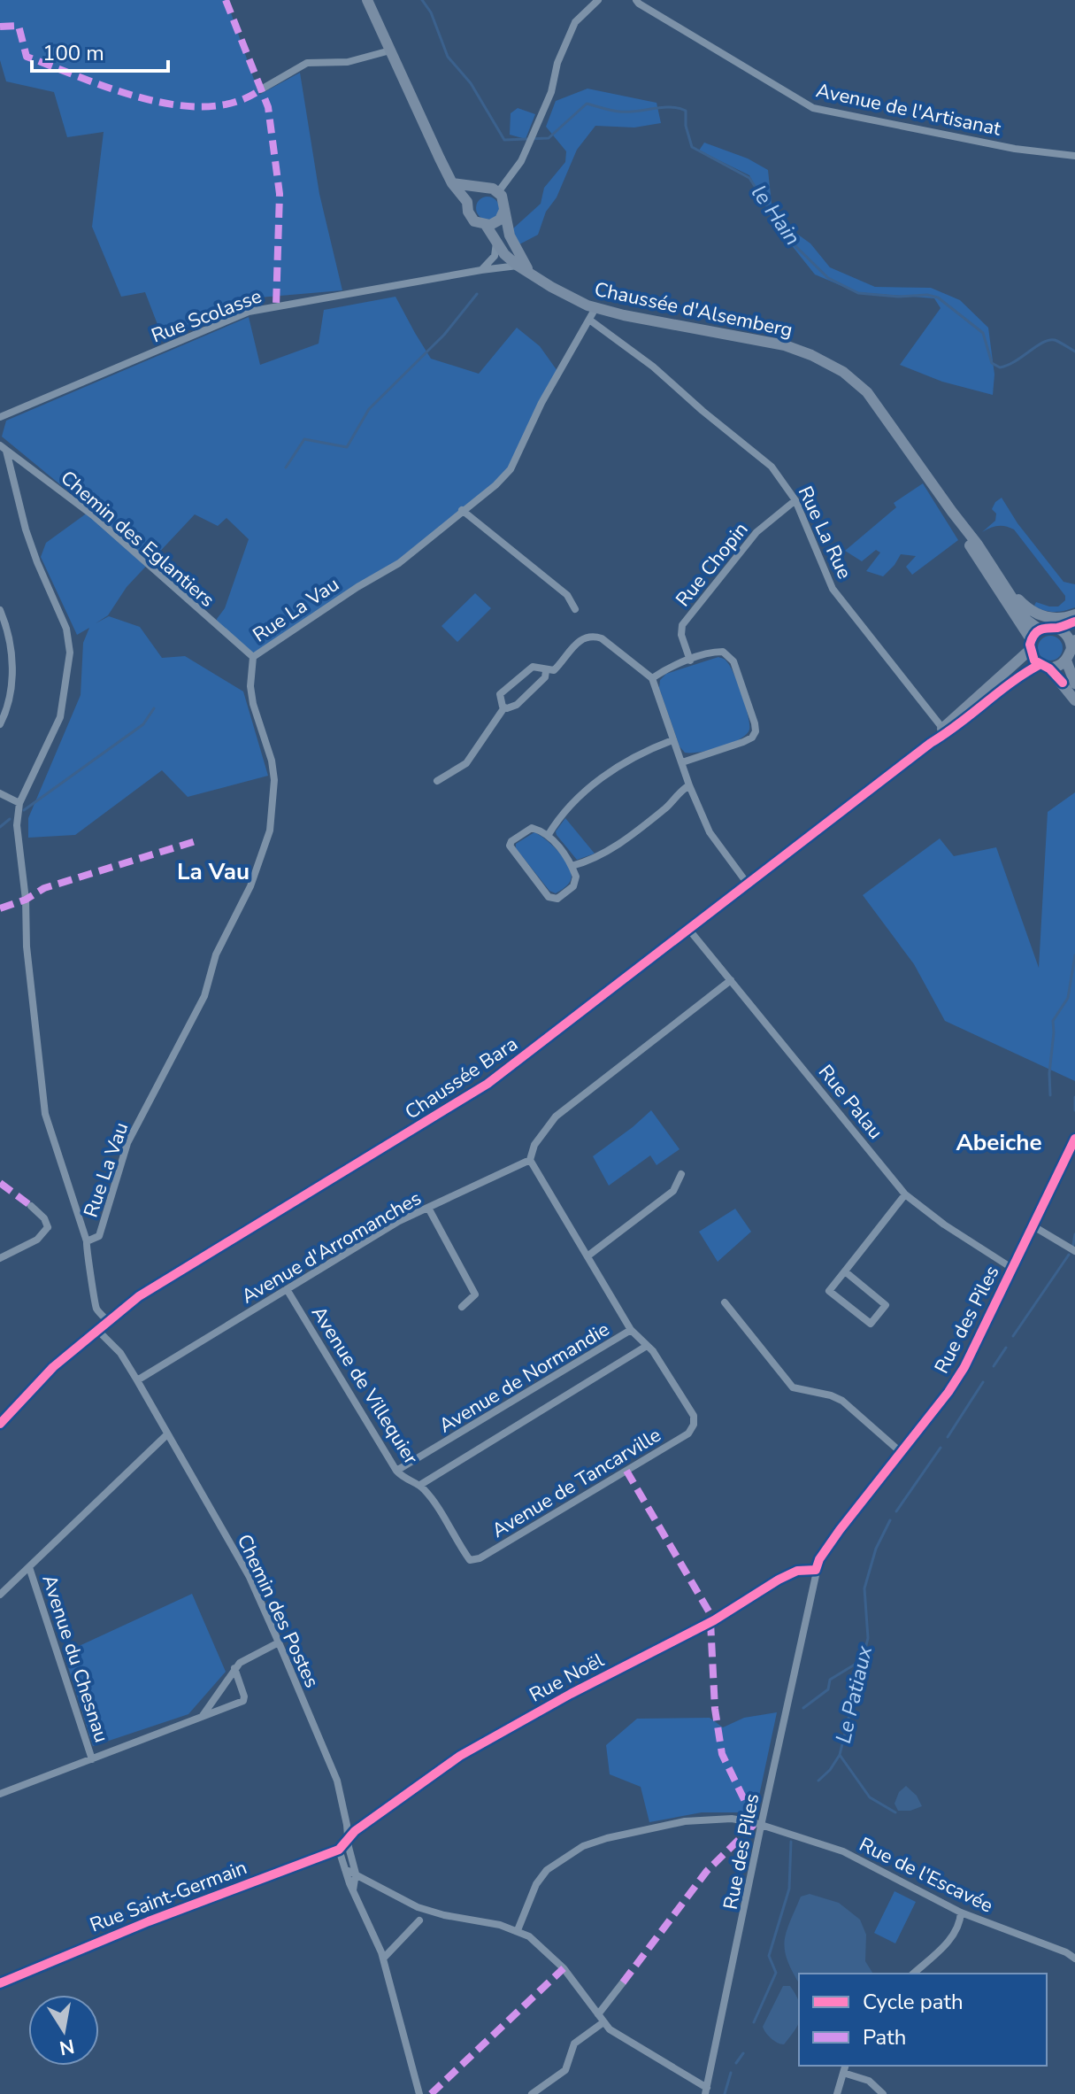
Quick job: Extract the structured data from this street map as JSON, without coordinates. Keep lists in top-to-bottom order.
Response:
{
  "streets": {
    "main road": ["Chaussée d'Alsemberg", "Chaussée Bara"],
    "street": [
      "Avenue de l'Artisanat",
      "Rue Scolasse",
      "Rue La Rue",
      "Chemin des Eglantiers",
      "Rue Chopin",
      "Rue La Vau",
      "Rue Palau",
      "Avenue d'Arromanches",
      "Rue des Piles",
      "Avenue de Normandie",
      "Avenue de Villequier",
      "Avenue de Tancarville",
      "Chemin des Postes",
      "Avenue du Chesnau",
      "Rue Noël",
      "Rue de l'Escavée",
      "Rue Saint-Germain"
    ]
  },
  "crossings": [
    ["Chaussée d'Alsemberg", "Rue Scolasse"],
    ["Chaussée d'Alsemberg", "Rue La Vau"],
    ["Chaussée d'Alsemberg", "Chaussée Bara"],
    ["Rue La Rue", "Rue Chopin"],
    ["Rue La Rue", "Rue La Vau"],
    ["Rue La Rue", "Chaussée Bara"],
    ["Chemin des Eglantiers", "Rue La Vau"],
    ["Chaussée Bara", "Rue Palau"],
    ["Chaussée Bara", "Chemin des Postes"],
    ["Rue Palau", "Rue des Piles"],
    ["Avenue d'Arromanches", "Avenue de Villequier"],
    ["Avenue d'Arromanches", "Chemin des Postes"],
    ["Rue des Piles", "Rue Noël"],
    ["Rue des Piles", "Rue de l'Escavée"],
    ["Avenue de Normandie", "Avenue de Villequier"],
    ["Avenue de Normandie", "Avenue de Tancarville"],
    ["Avenue de Villequier", "Avenue de Tancarville"],
    ["Chemin des Postes", "Rue Noël"],
    ["Chemin des Postes", "Rue Saint-Germain"],
    ["Rue Noël", "Rue Saint-Germain"]
  ],
  "districts": ["La Vau", "Abeiche"],
  "water": ["le Hain", "Le Patiaux"],
  "legend": ["Cycle path", "Path"],
  "scale_bar": "100 m",
  "north": "bottom"
}
